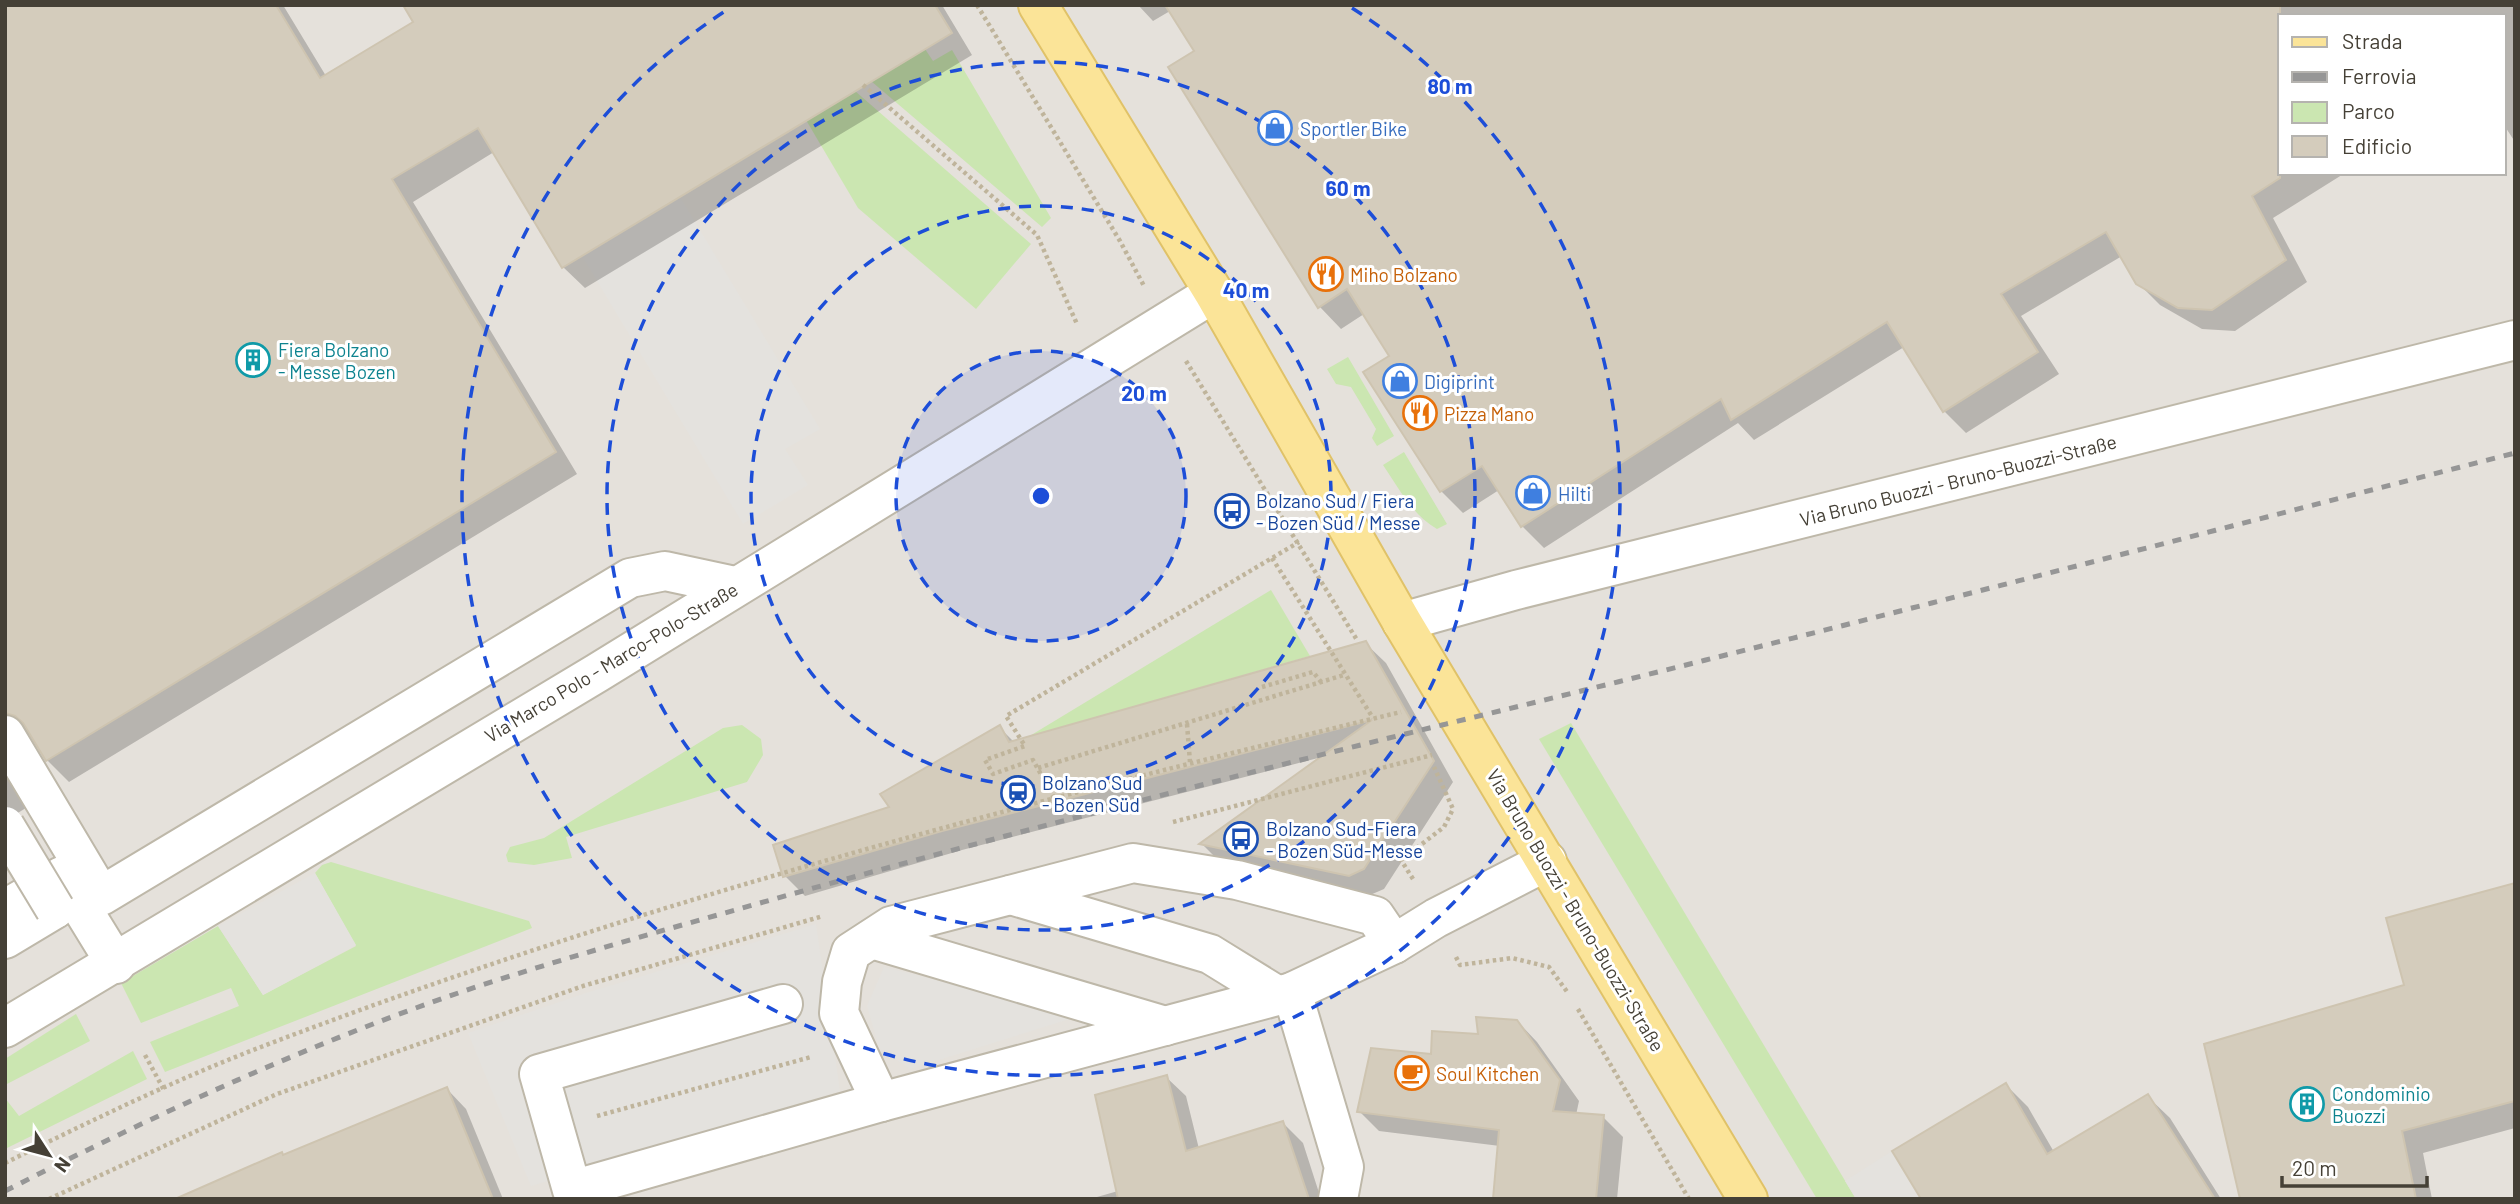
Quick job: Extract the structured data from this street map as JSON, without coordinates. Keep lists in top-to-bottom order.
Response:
{
  "streets": {
    "main road": ["Via Bruno Buozzi - Bruno-Buozzi-Straße"],
    "street": ["Via Marco Polo - Marco-Polo-Straße"]
  },
  "crossings": [
    ["Via Bruno Buozzi - Bruno-Buozzi-Straße", "Via Marco Polo - Marco-Polo-Straße"]
  ],
  "places": {
    "shop": ["Sportler Bike", "Digiprint", "Hilti"],
    "restaurant": ["Miho Bolzano", "Pizza Mano"],
    "building": ["Fiera Bolzano - Messe Bozen", "Condominio Buozzi"],
    "bus stop": ["Bolzano Sud / Fiera - Bozen Süd / Messe", "Bolzano Sud-Fiera - Bozen Süd-Messe"],
    "station": ["Bolzano Sud - Bozen Süd"],
    "cafe": ["Soul Kitchen"]
  },
  "legend": [
    "Strada",
    "Ferrovia",
    "Parco",
    "Edificio"
  ],
  "scale_bar": "20 m",
  "north": "bottom right",
  "rings": [
    "80 m",
    "60 m",
    "40 m",
    "20 m"
  ]
}
